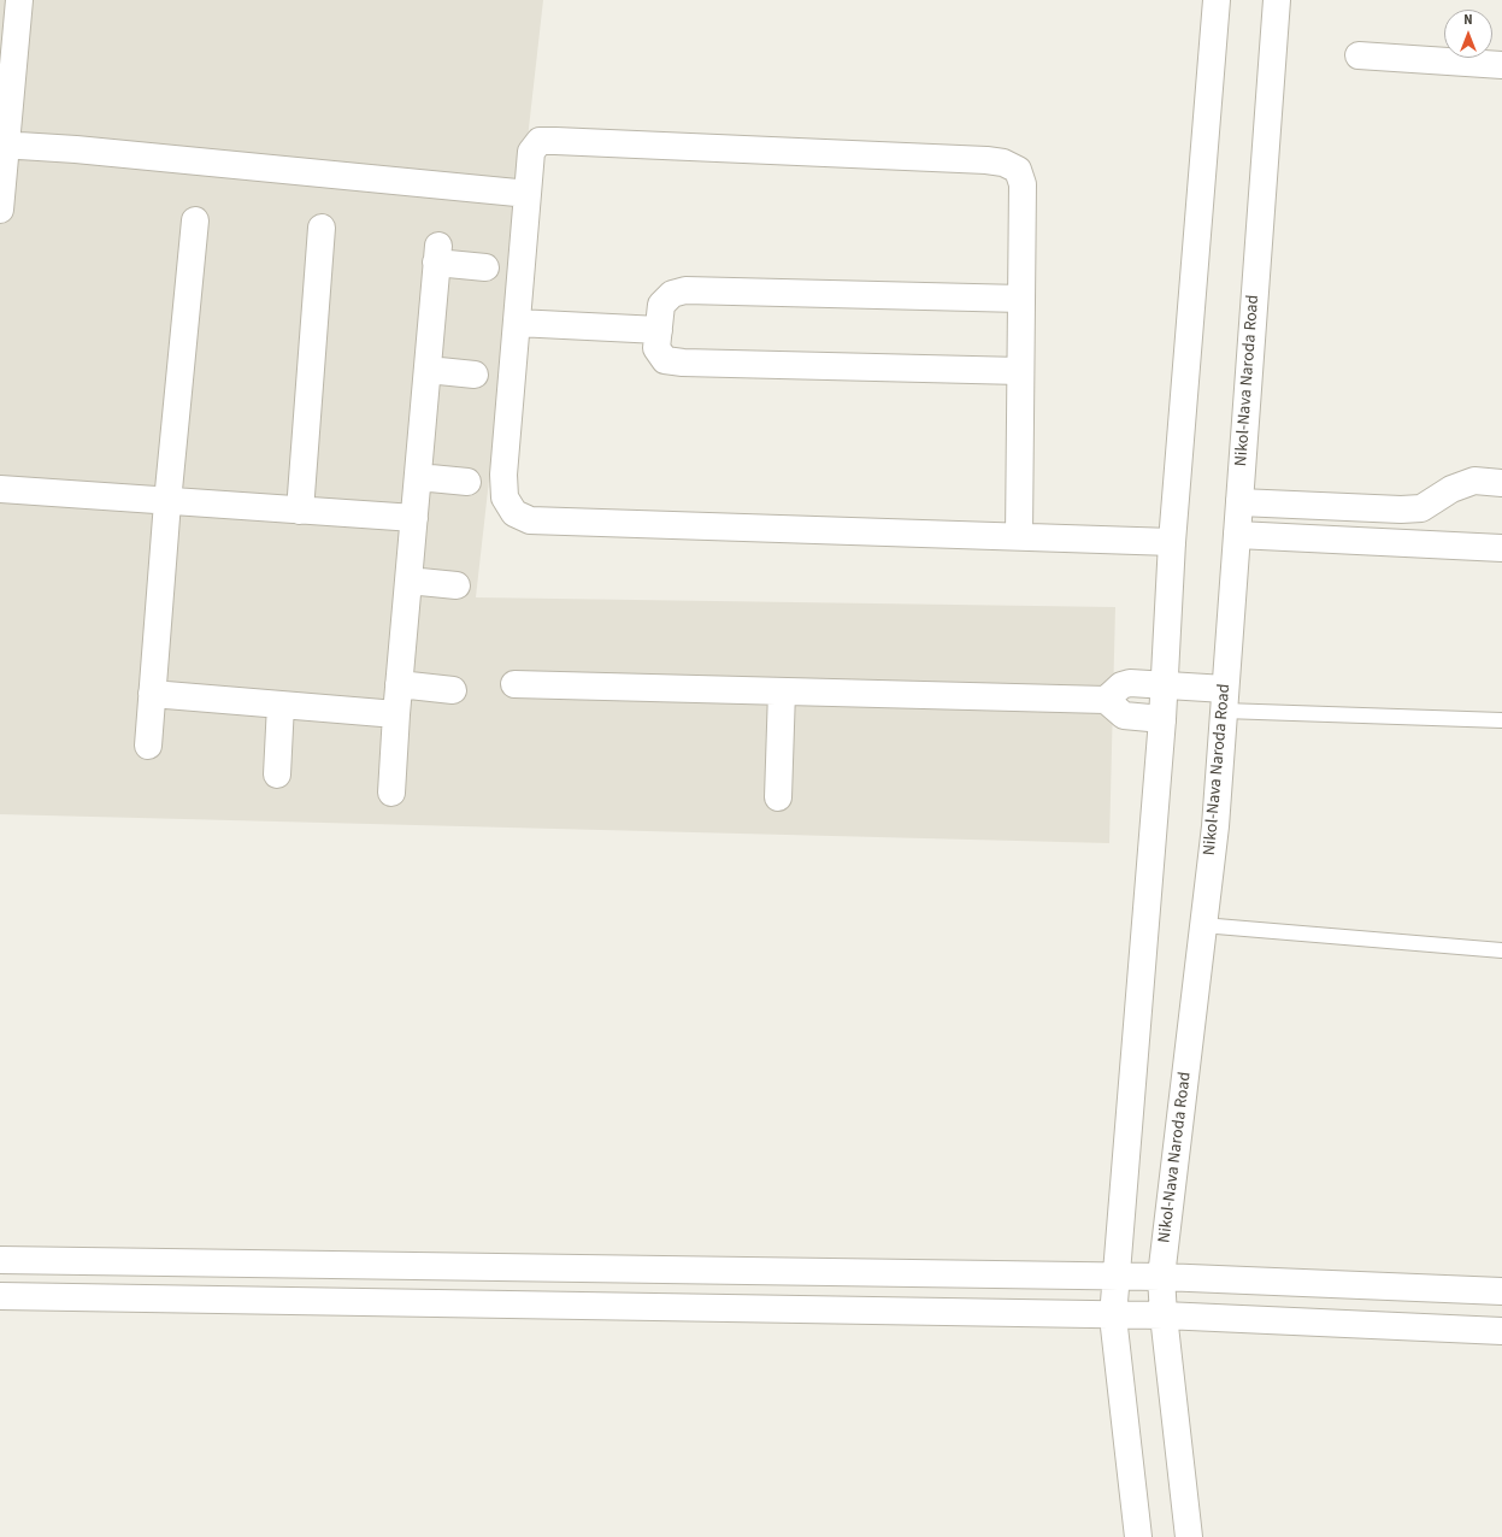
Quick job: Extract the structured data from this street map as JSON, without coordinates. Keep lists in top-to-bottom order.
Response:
{
  "streets": {
    "street": ["Nikol-Nava Naroda Road"]
  },
  "north": "top"
}
